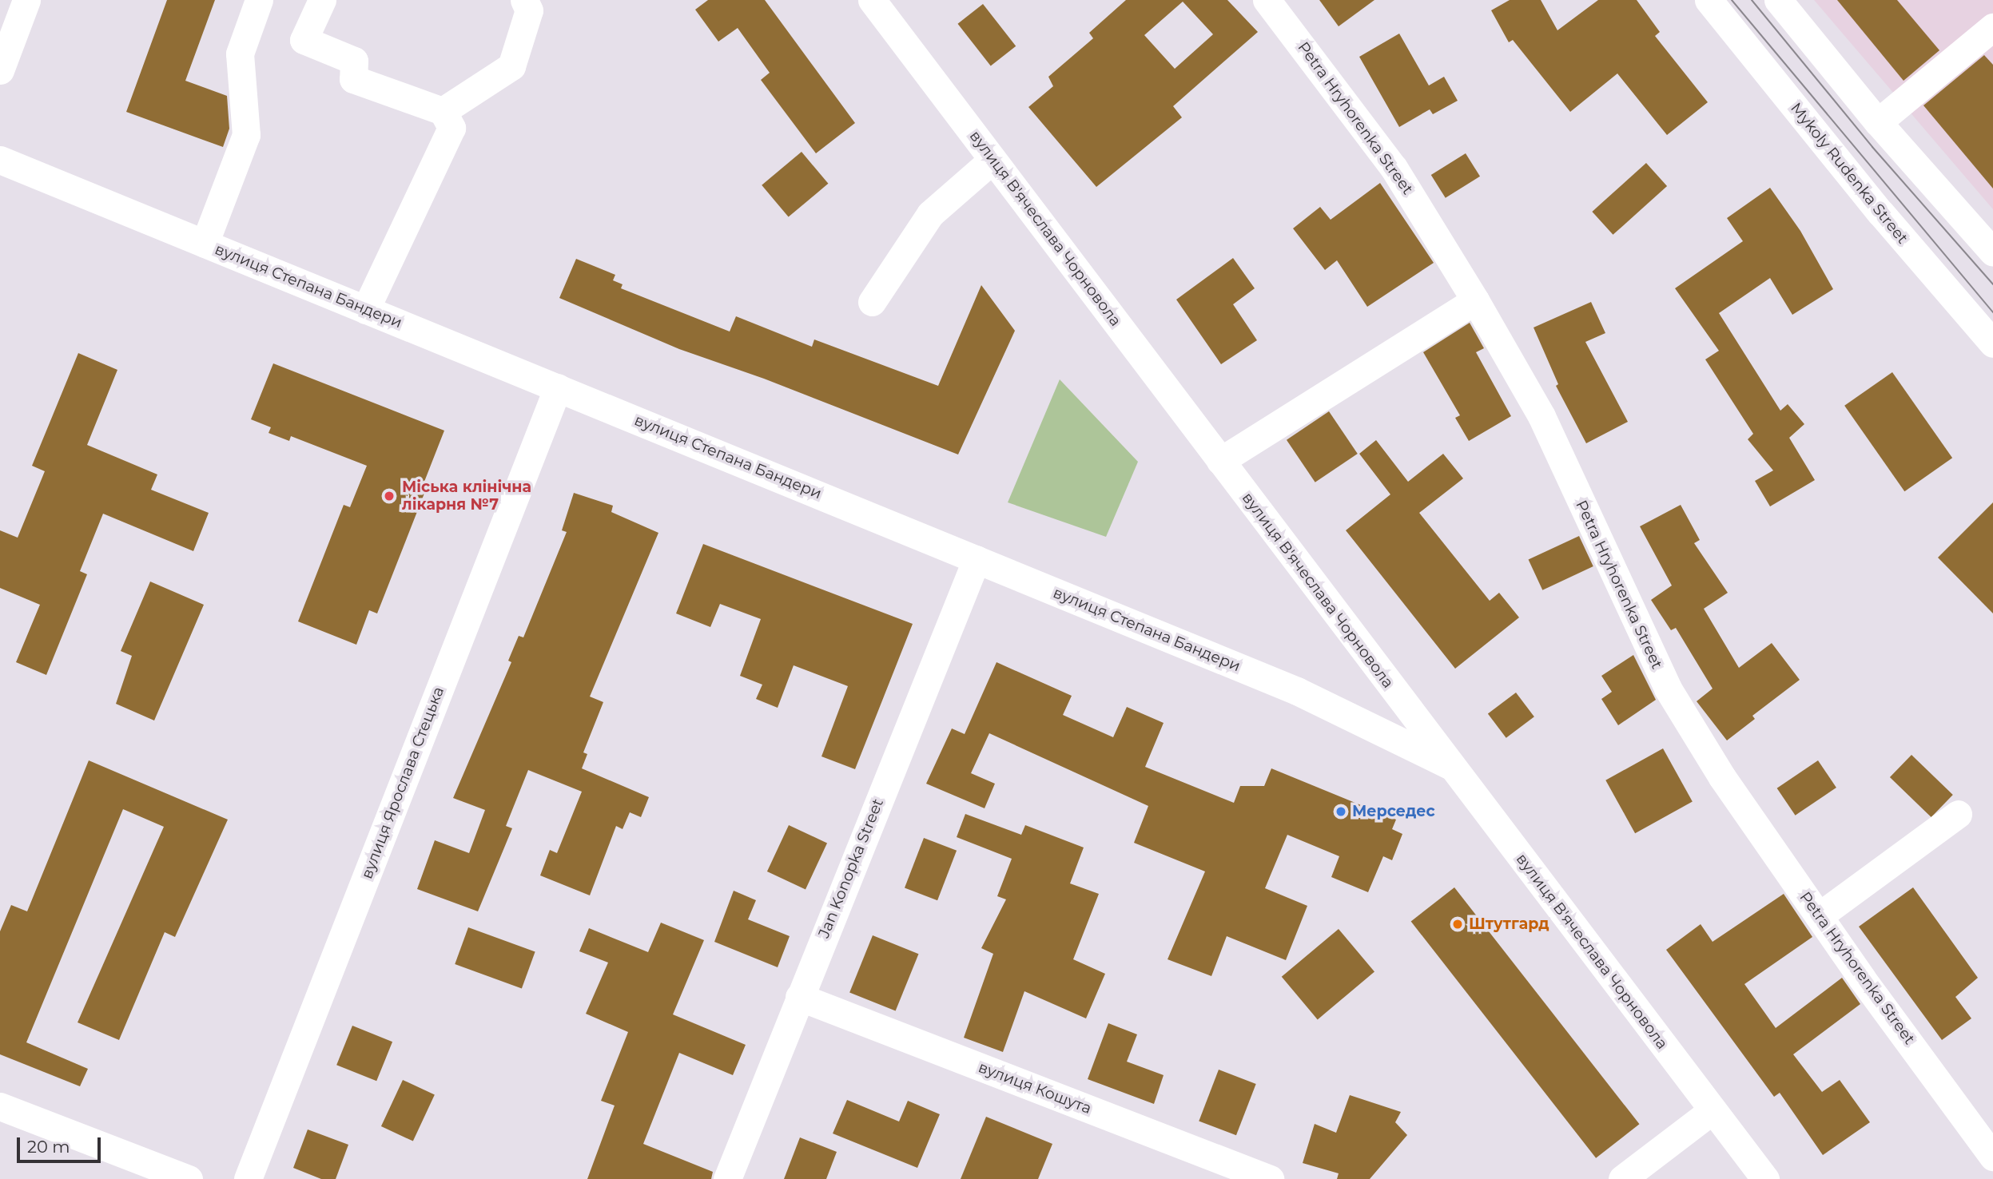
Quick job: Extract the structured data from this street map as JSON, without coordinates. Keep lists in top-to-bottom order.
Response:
{
  "streets": {
    "street": [
      "Petra Hryhorenka Street",
      "Mykoly Rudenka Street",
      "вулиця В'ячеслава Чорновола",
      "вулиця Степана Бандери",
      "вулиця Ярослава Стецька",
      "Jan Konopka Street",
      "вулиця Кошута"
    ]
  },
  "crossings": [
    ["вулиця В'ячеслава Чорновола", "вулиця Степана Бандери"],
    ["вулиця Степана Бандери", "вулиця Ярослава Стецька"],
    ["вулиця Степана Бандери", "Jan Konopka Street"],
    ["Jan Konopka Street", "вулиця Кошута"]
  ],
  "places": ["Міська клінічна лікарня №7", "Мерседес", "Штутгард"],
  "scale_bar": "20 m"
}
